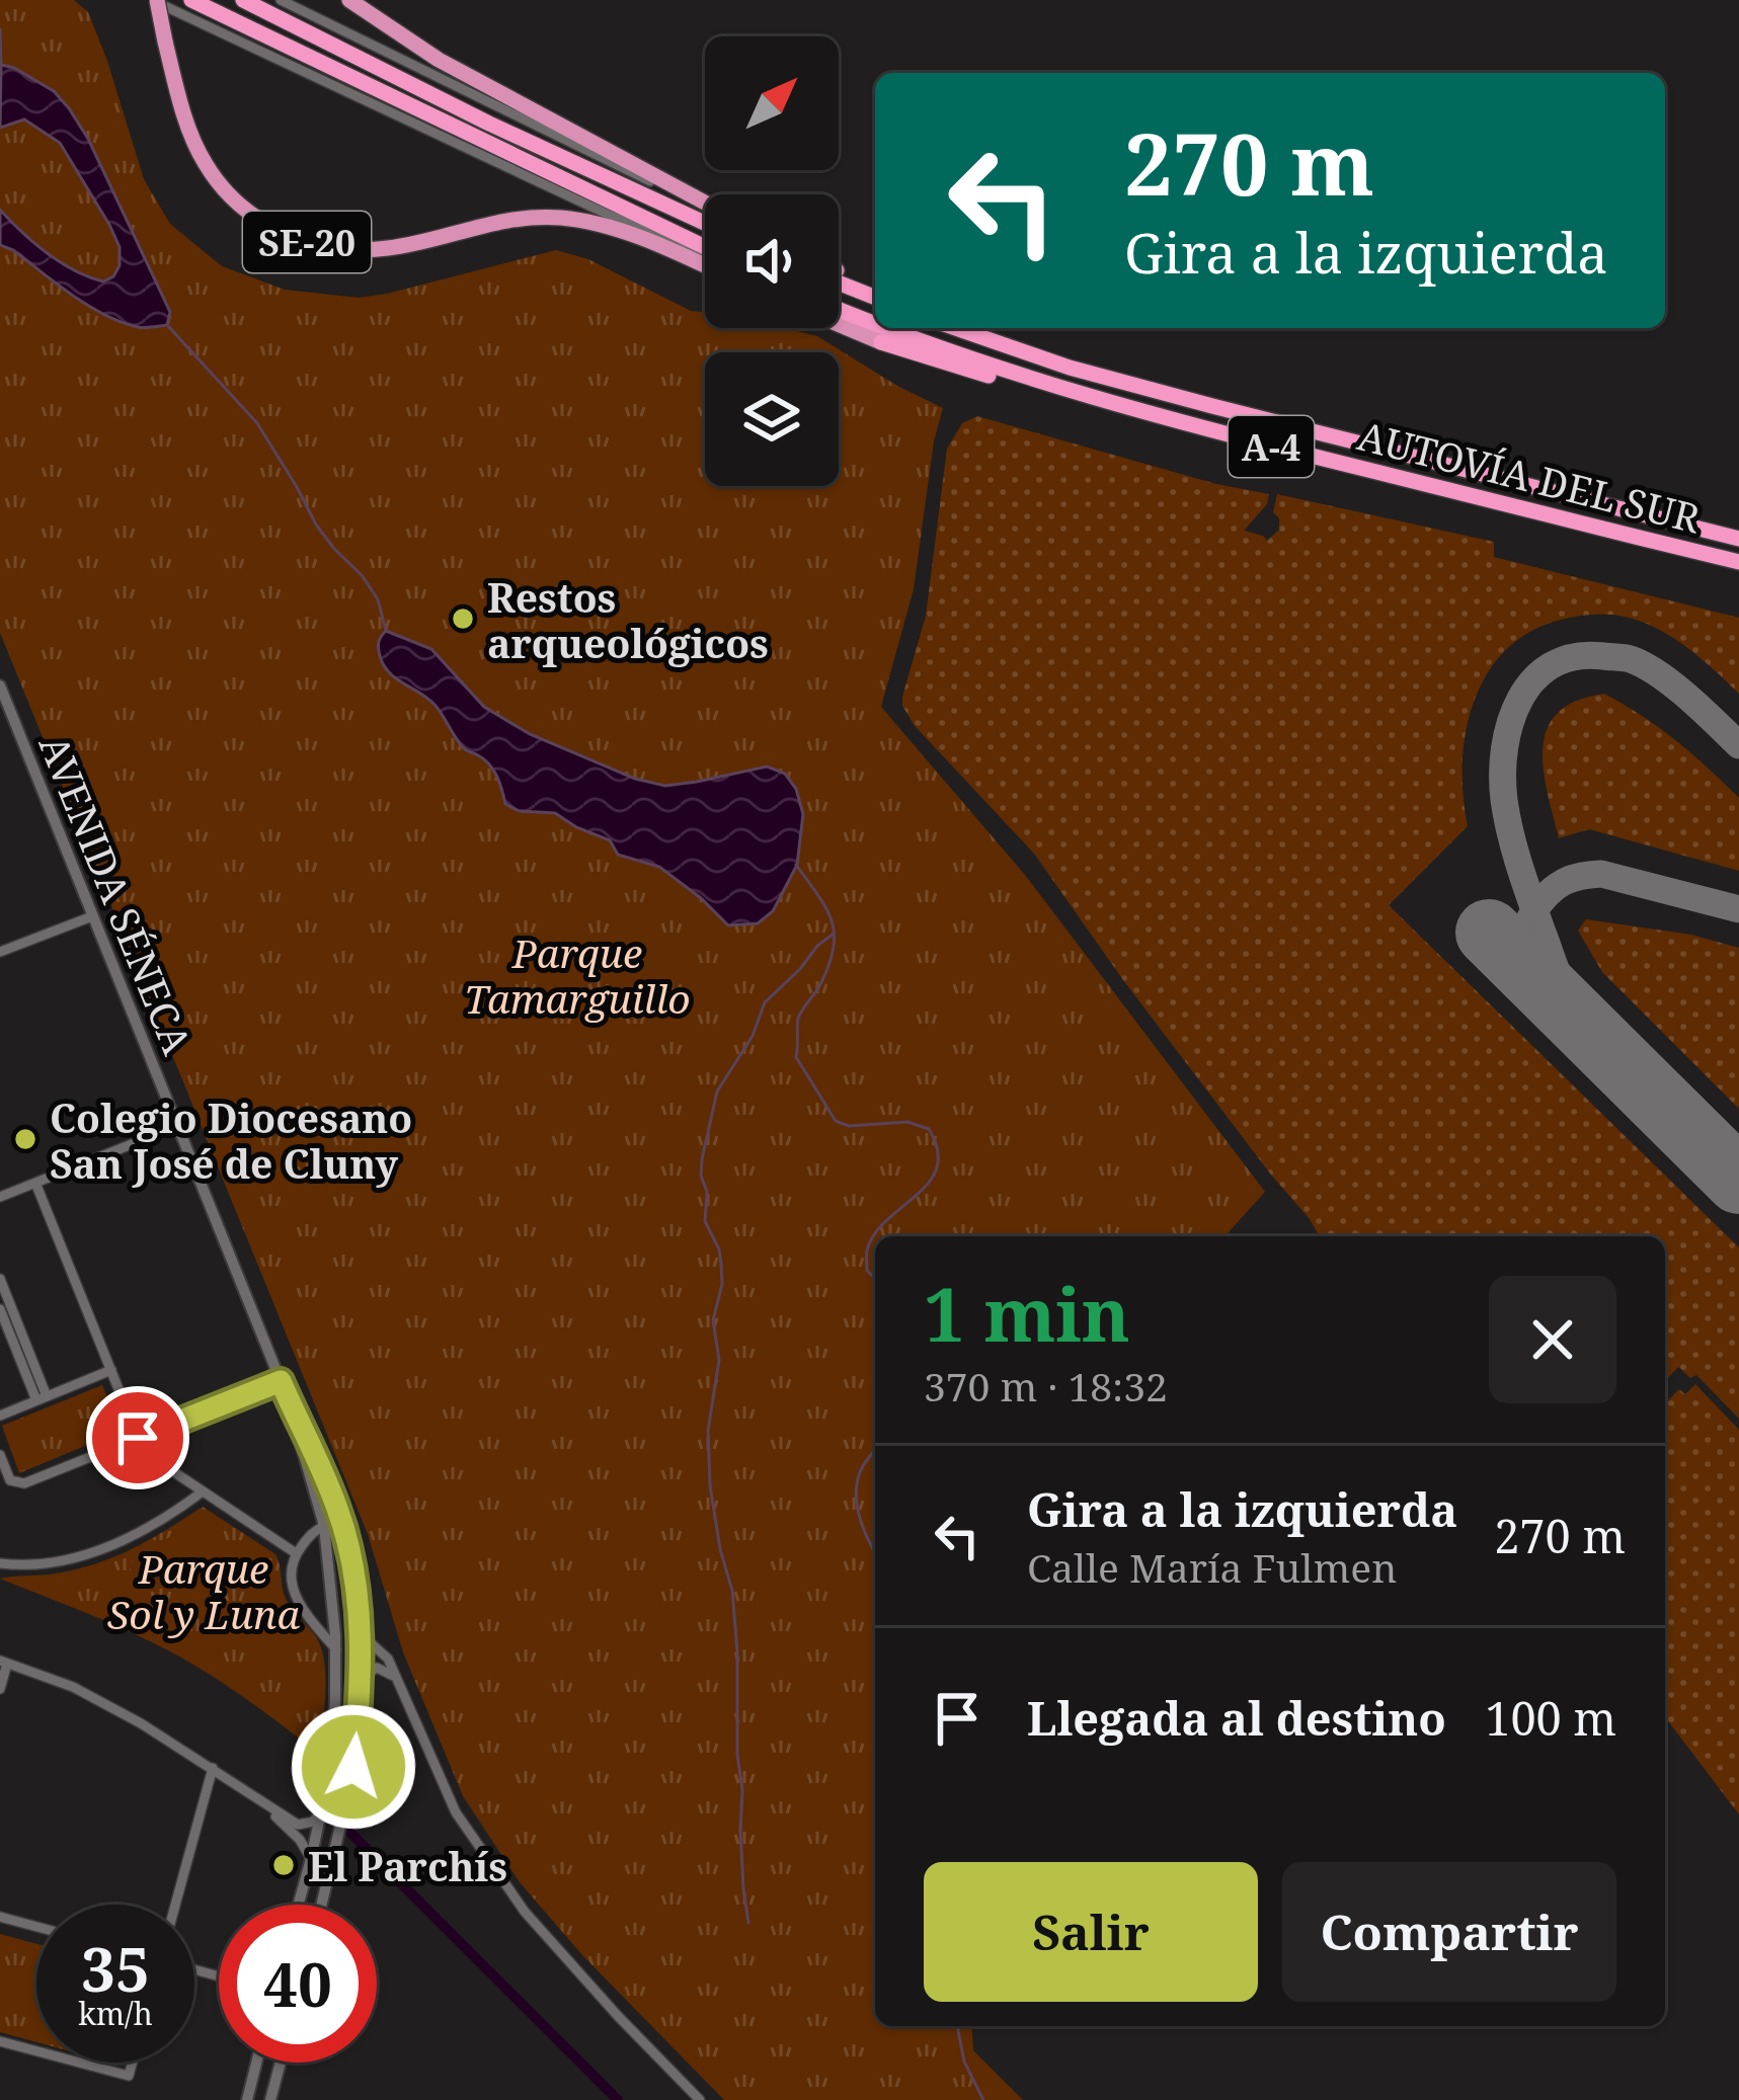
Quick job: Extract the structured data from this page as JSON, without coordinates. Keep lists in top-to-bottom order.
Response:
{
  "streets": {
    "highway": ["SE-20", "A-4", "AUTOVÍA DEL SUR"],
    "street": ["AVENIDA SÉNECA"]
  },
  "parks": ["Parque Tamarguillo", "Parque Sol y Luna"],
  "places": ["Restos arqueológicos", "Colegio Diocesano San José de Cluny", "El Parchís"],
  "north": "top right",
  "page": {
    "turn": ["270 m", "Gira a la izquierda"],
    "heading": ["1 min", "370 m · 18:32"],
    "list": [
      {
        "name": "Gira a la izquierda",
        "note": "Calle María Fulmen",
        "value": "270 m"
      },
      {
        "name": "Llegada al destino",
        "value": "100 m"
      }
    ],
    "buttons": ["Salir", "Compartir"],
    "speed": "35 km/h",
    "limit": "40"
  }
}
